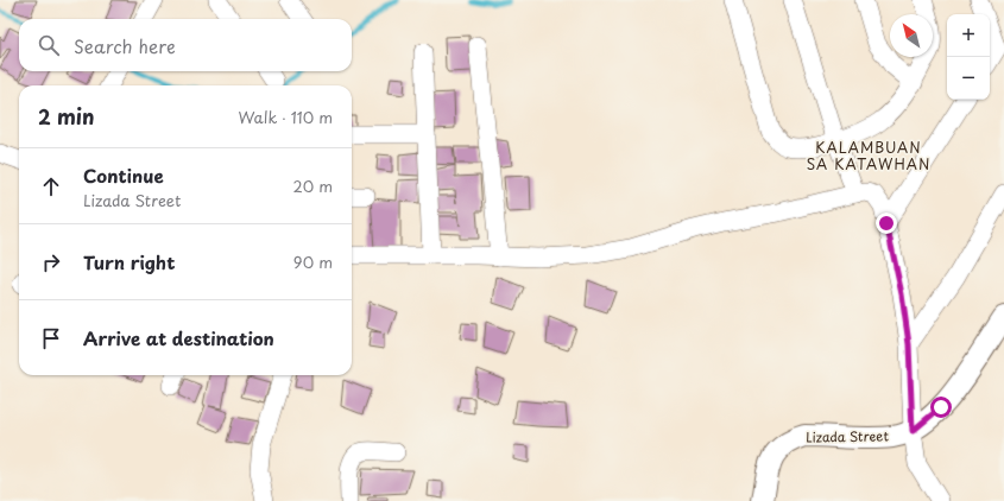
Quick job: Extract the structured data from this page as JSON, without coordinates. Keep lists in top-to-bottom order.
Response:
{
  "streets": {
    "street": ["Lizada Street"]
  },
  "districts": ["KALAMBUAN SA KATAWHAN"],
  "north": "top left",
  "page": {
    "map_buttons": ["+", "−"],
    "search": "Search here",
    "heading": ["2 min", "Walk · 110 m"],
    "list": [
      ["Continue", "Lizada Street", "20 m"],
      ["Turn right", "90 m"],
      "Arrive at destination"
    ]
  }
}
